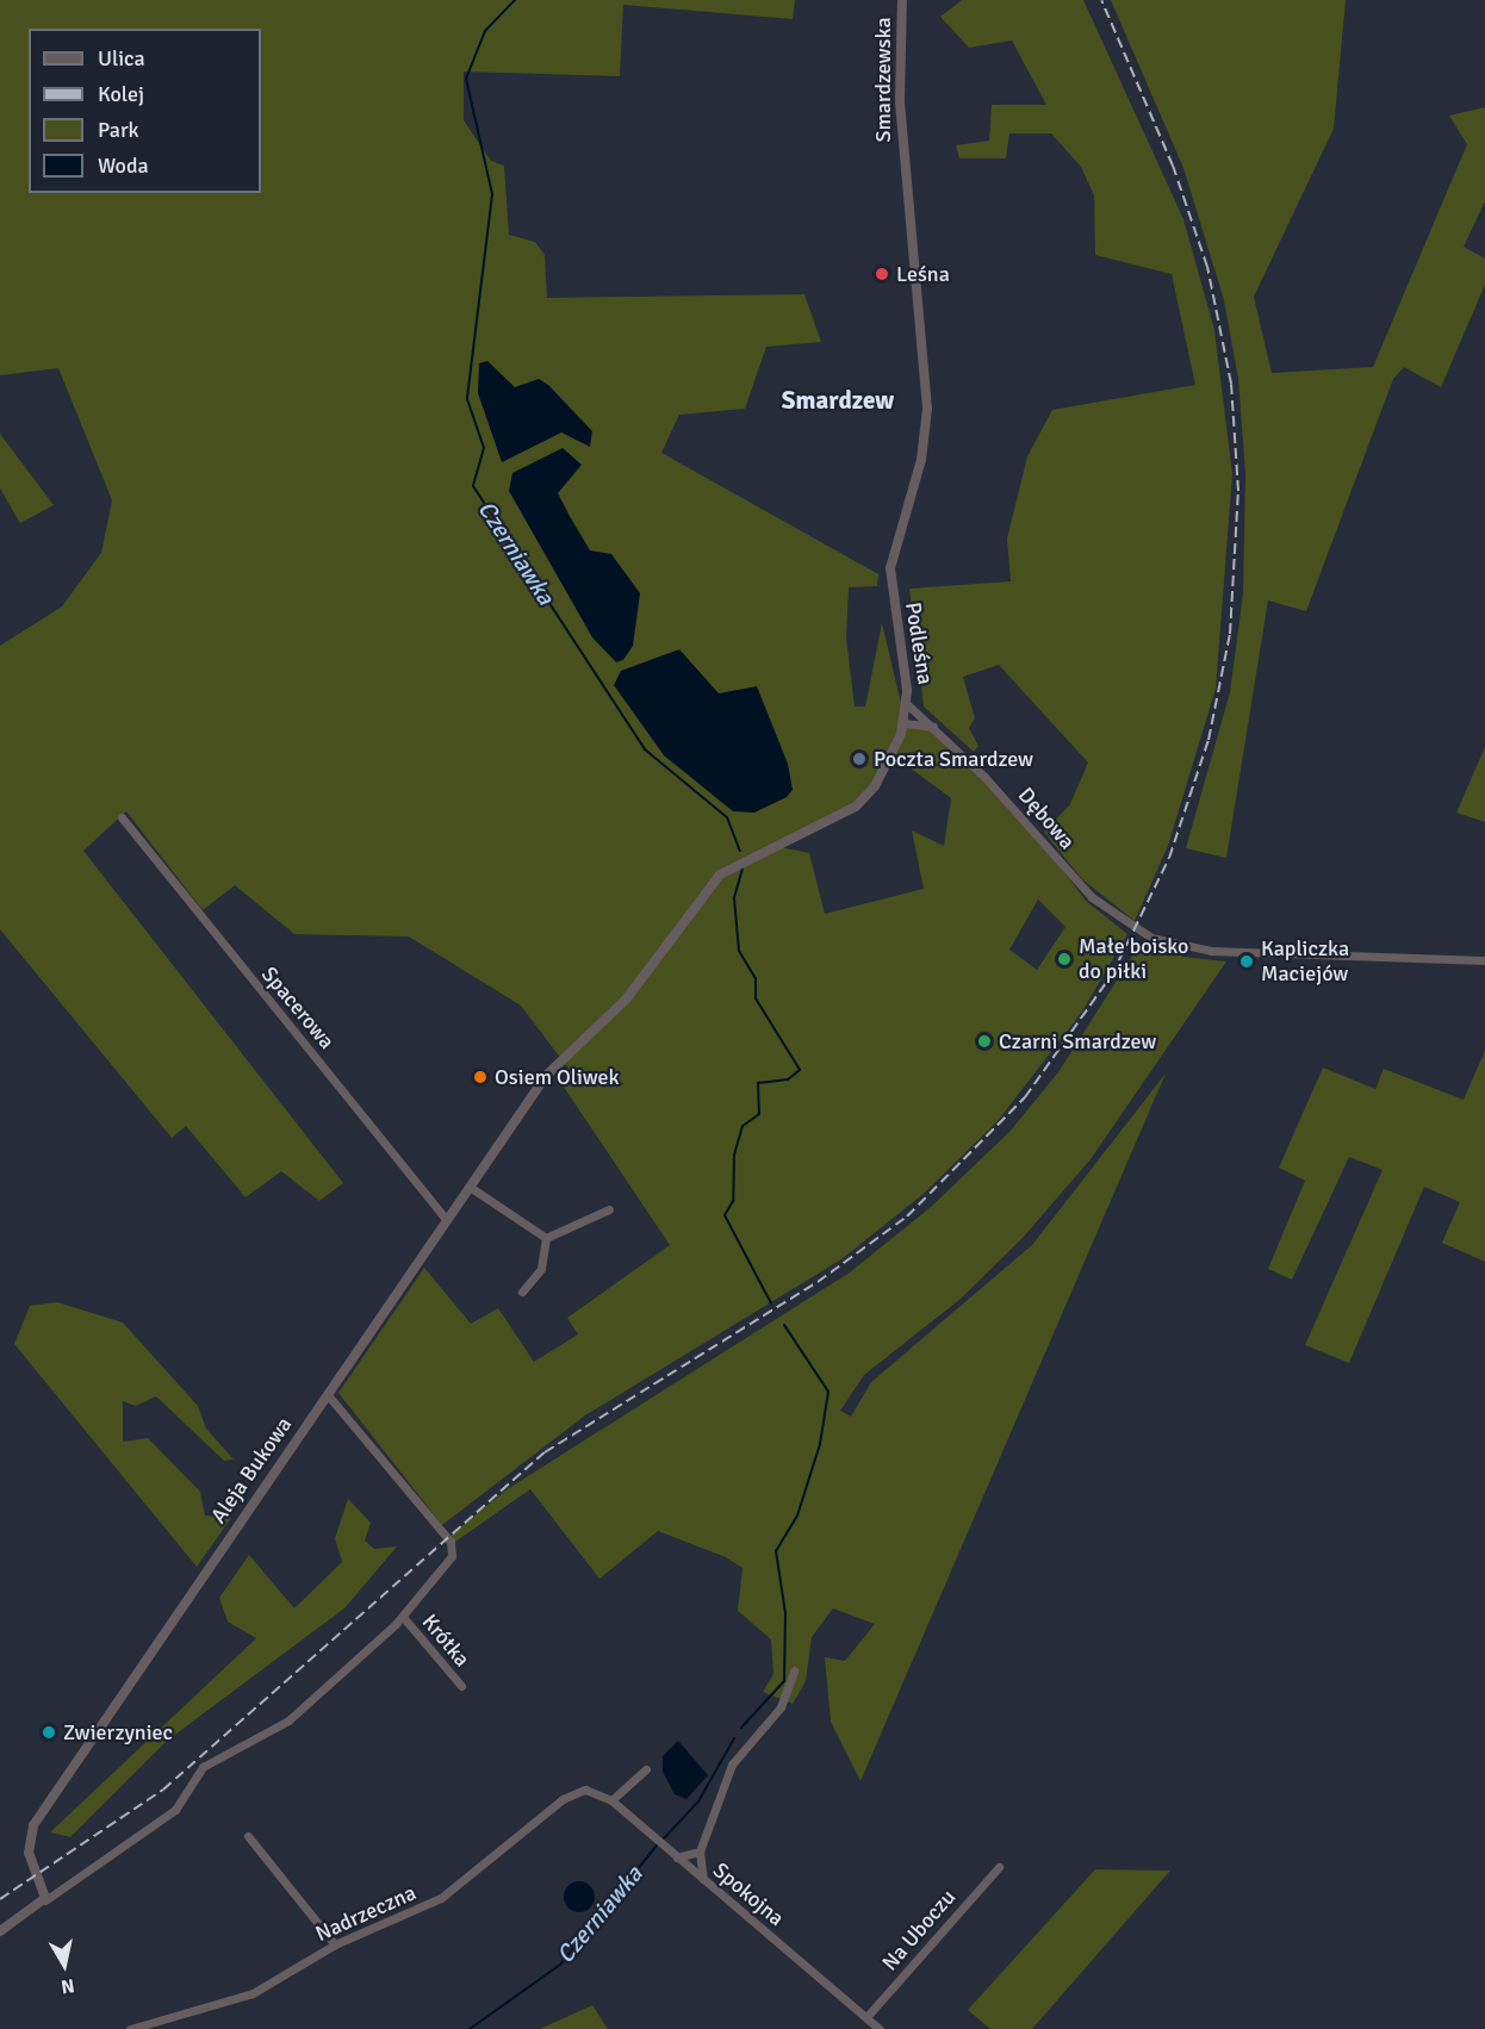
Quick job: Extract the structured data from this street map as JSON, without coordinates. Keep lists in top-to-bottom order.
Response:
{
  "streets": {
    "street": [
      "Smardzewska",
      "Podleśna",
      "Dębowa",
      "Spacerowa",
      "Aleja Bukowa",
      "Krótka",
      "Spokojna",
      "Nadrzeczna",
      "Na Uboczu"
    ]
  },
  "crossings": [
    ["Smardzewska", "Podleśna"],
    ["Podleśna", "Dębowa"],
    ["Podleśna", "Aleja Bukowa"],
    ["Spacerowa", "Aleja Bukowa"],
    ["Spokojna", "Nadrzeczna"],
    ["Spokojna", "Na Uboczu"]
  ],
  "districts": ["Smardzew"],
  "water": ["Czerniawka"],
  "places": [
    "Leśna",
    "Poczta Smardzew",
    "Małe boisko do piłki",
    "Kapliczka Maciejów",
    "Czarni Smardzew",
    "Osiem Oliwek",
    "Zwierzyniec"
  ],
  "legend": [
    "Ulica",
    "Kolej",
    "Park",
    "Woda"
  ],
  "north": "bottom"
}
